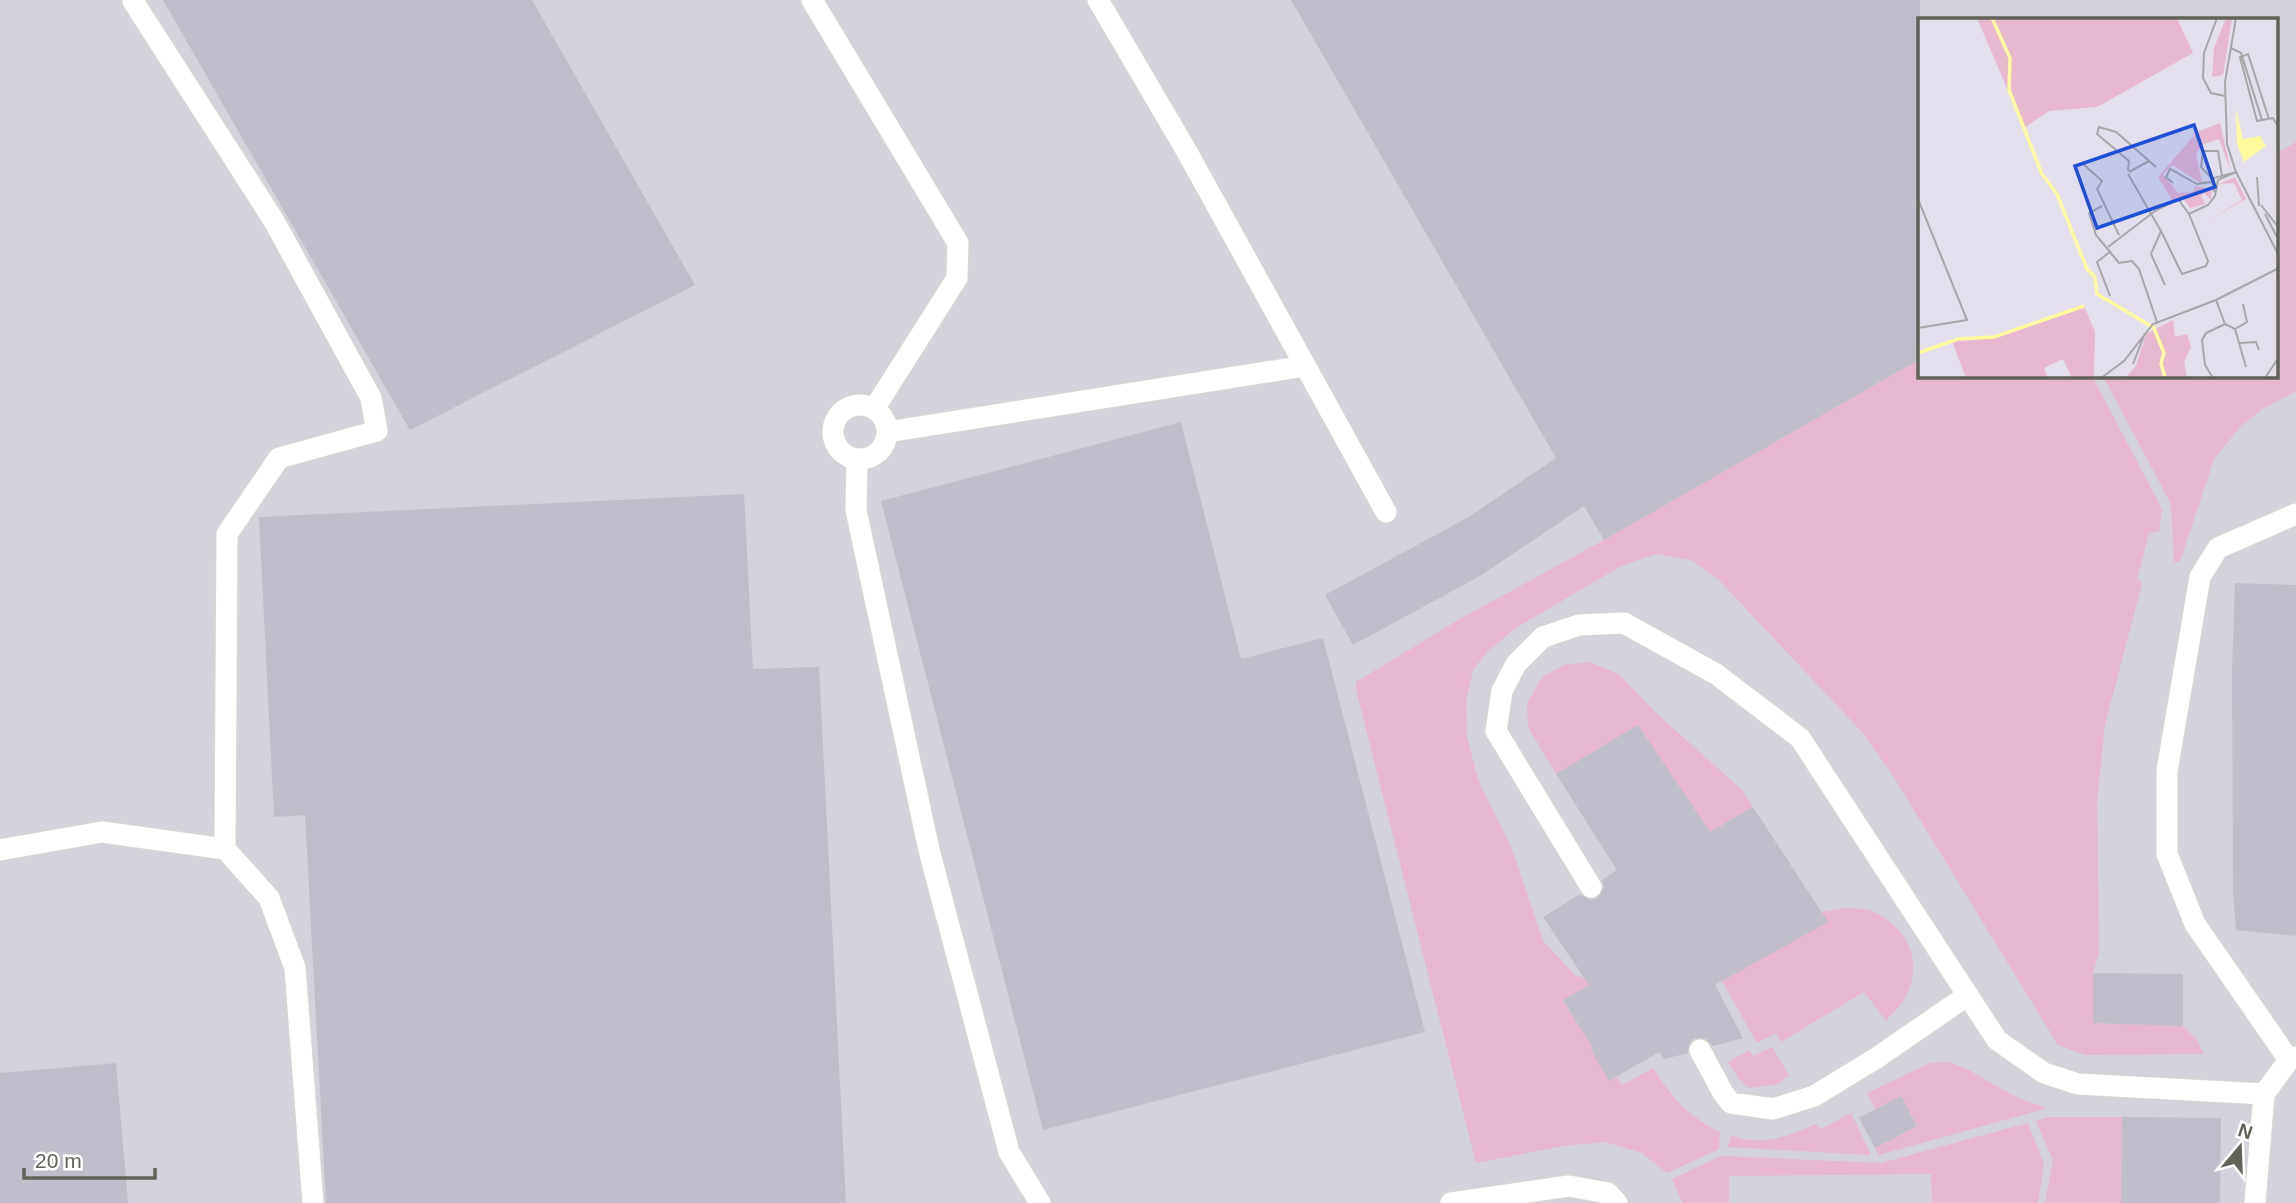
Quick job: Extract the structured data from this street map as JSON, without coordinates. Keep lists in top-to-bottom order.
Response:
{
  "scale_bar": "20 m",
  "north": "top"
}
